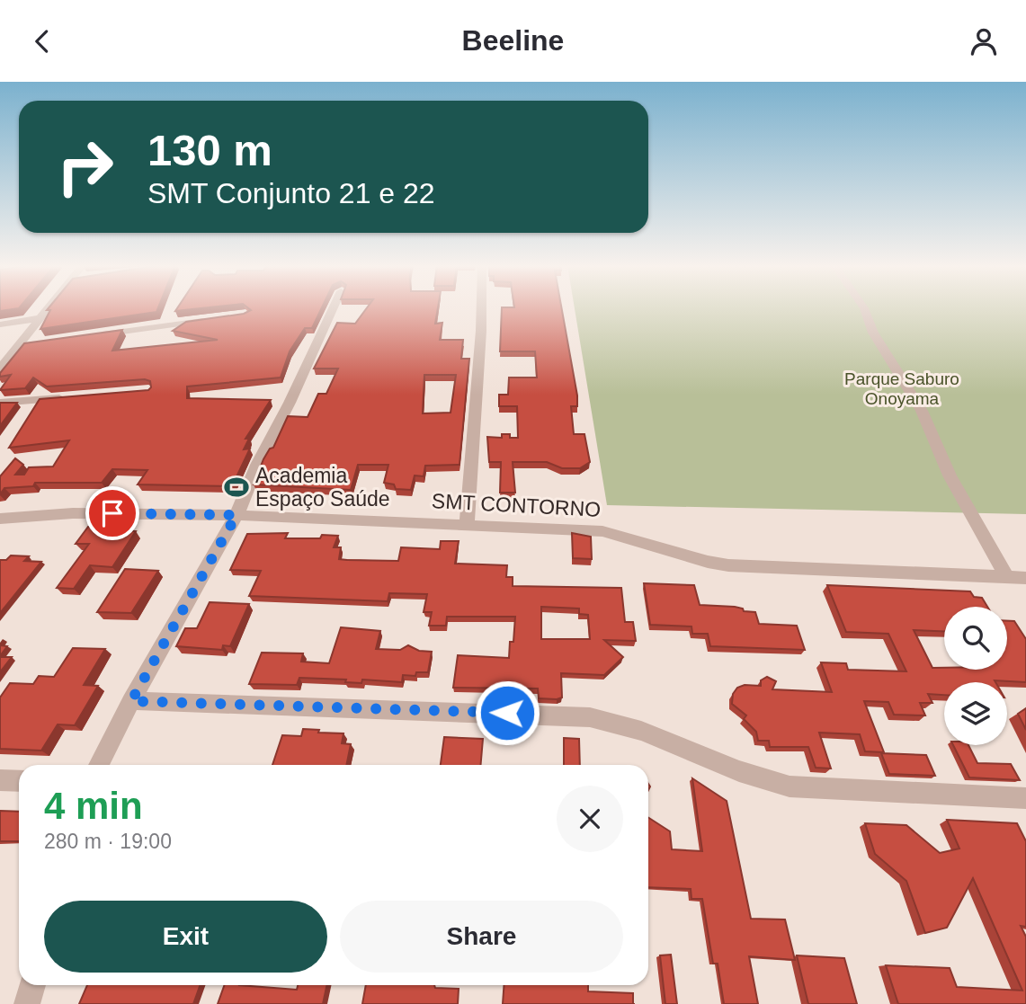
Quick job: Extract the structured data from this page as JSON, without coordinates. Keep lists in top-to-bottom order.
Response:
{
  "streets": {
    "street": ["SMT CONTORNO"]
  },
  "parks": ["Parque Saburo Onoyama"],
  "places": {
    "sports": ["Academia Espaço Saúde"]
  },
  "page": {
    "header": "Beeline",
    "turn": ["130 m", "SMT Conjunto 21 e 22"],
    "heading": ["4 min", "280 m · 19:00"],
    "buttons": ["Exit", "Share"]
  }
}
